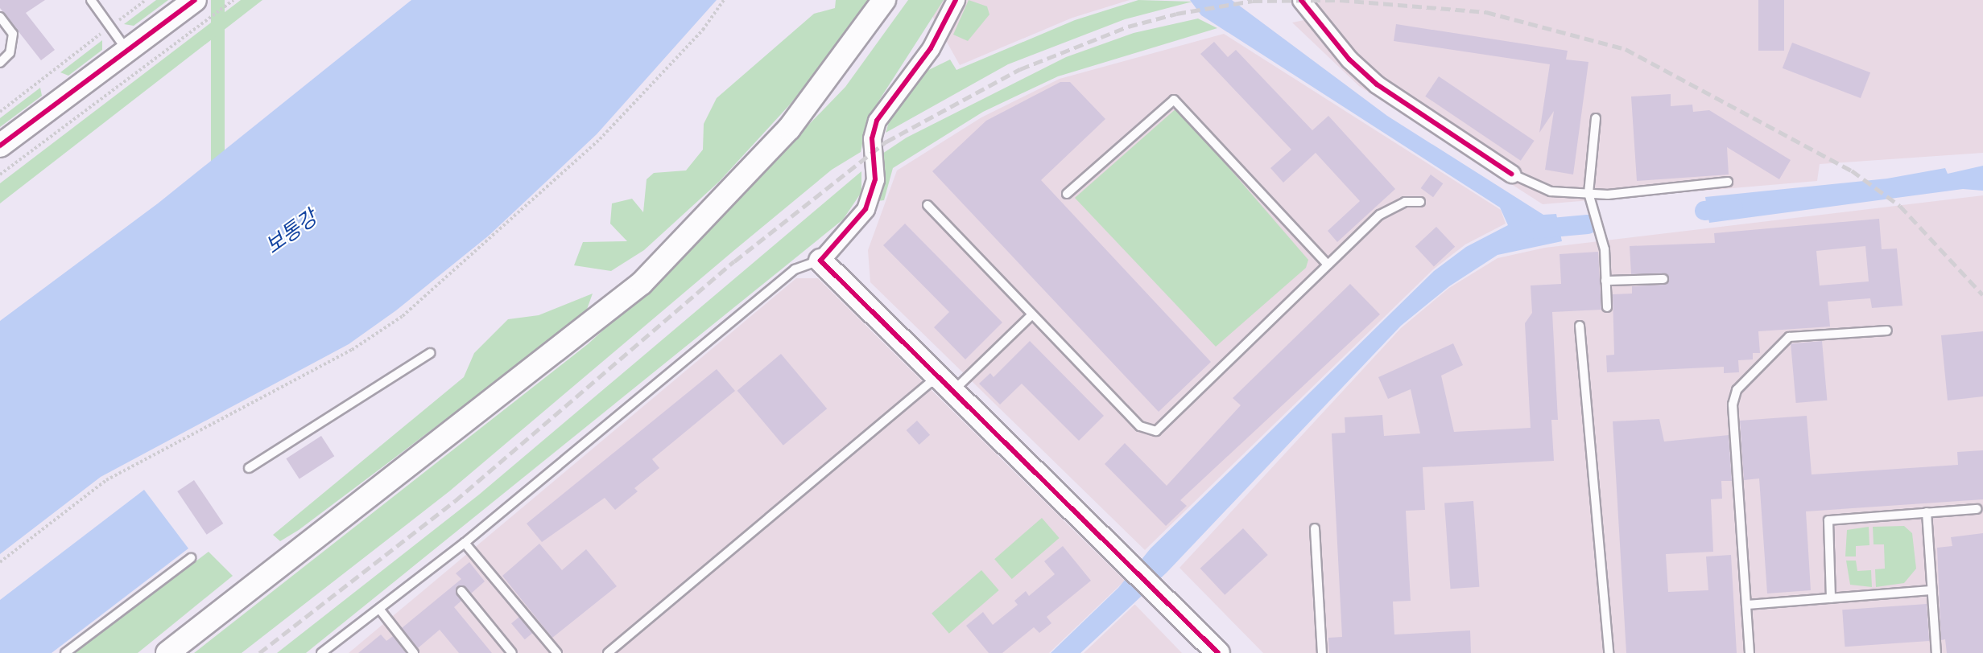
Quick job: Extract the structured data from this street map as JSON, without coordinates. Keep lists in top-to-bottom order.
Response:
{
  "water": ["보통강"]
}
